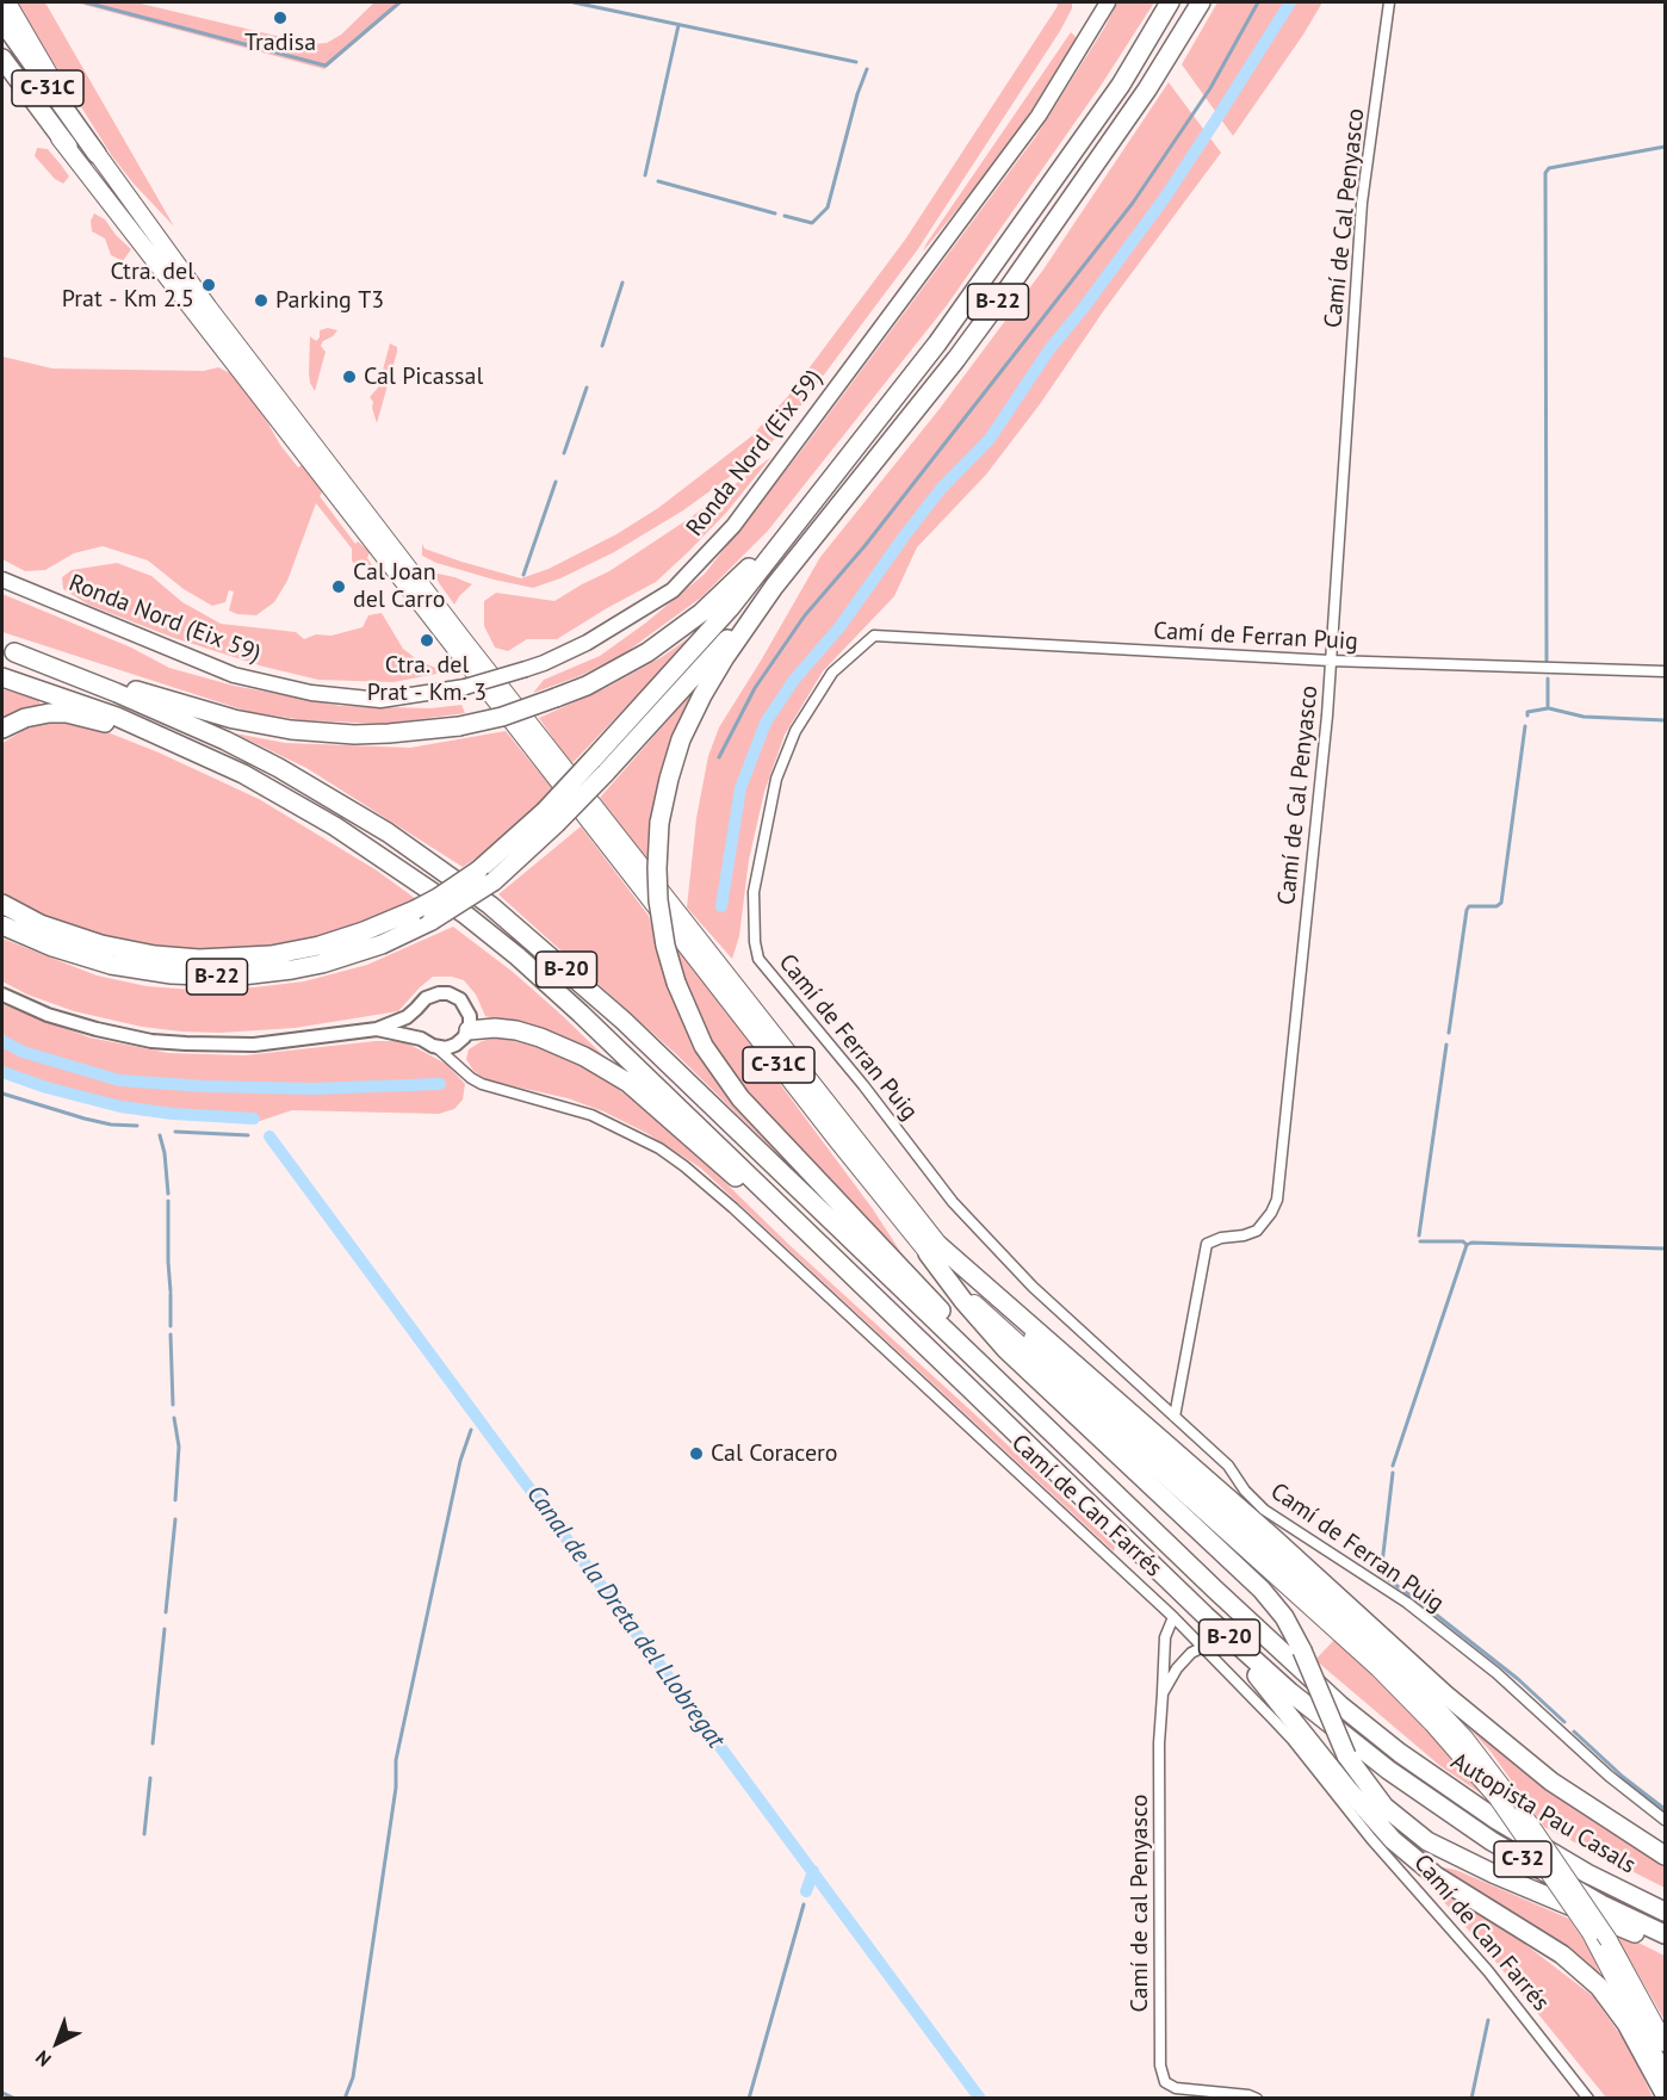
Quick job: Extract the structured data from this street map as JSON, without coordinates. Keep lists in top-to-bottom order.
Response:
{
  "streets": {
    "highway": [
      "C-31C",
      "B-22",
      "B-20",
      "Autopista Pau Casals",
      "C-32"
    ],
    "main road": ["Ronda Nord (Eix 59)"],
    "street": [
      "Camí de Cal Penyasco",
      "Camí de Ferran Puig",
      "Camí de Can Farrés",
      "Camí de cal Penyasco"
    ]
  },
  "crossings": [
    ["Camí de Cal Penyasco", "Camí de Ferran Puig"],
    ["B-20", "Autopista Pau Casals"],
    ["Camí de Can Farrés", "Camí de cal Penyasco"]
  ],
  "water": ["Canal de la Dreta del Llobregat"],
  "places": [
    "Tradisa",
    "Ctra. del Prat - Km 2.5",
    "Parking T3",
    "Cal Picassal",
    "Cal Joan del Carro",
    "Ctra. del Prat - Km. 3",
    "Cal Coracero"
  ],
  "north": "bottom left"
}
